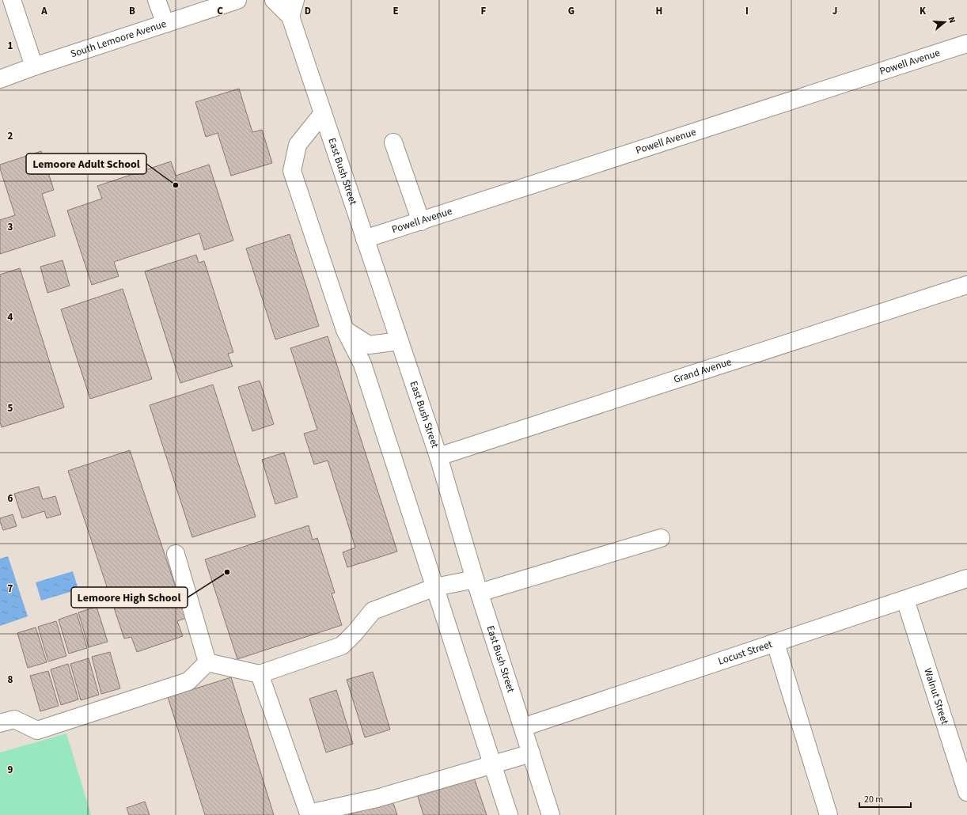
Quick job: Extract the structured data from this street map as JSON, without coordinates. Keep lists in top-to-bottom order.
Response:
{
  "streets": {
    "street": [
      "South Lemoore Avenue",
      "Powell Avenue",
      "East Bush Street",
      "Grand Avenue",
      "Locust Street",
      "Walnut Street"
    ]
  },
  "crossings": [
    ["Powell Avenue", "East Bush Street"],
    ["East Bush Street", "Grand Avenue"],
    ["East Bush Street", "Locust Street"],
    ["Locust Street", "Walnut Street"]
  ],
  "places": ["Lemoore Adult School", "Lemoore High School"],
  "scale_bar": "20 m",
  "north": "right",
  "grid": {
    "columns": [
      "A",
      "B",
      "C",
      "D",
      "E",
      "F",
      "G",
      "H",
      "I",
      "J",
      "K"
    ],
    "rows": [
      "1",
      "2",
      "3",
      "4",
      "5",
      "6",
      "7",
      "8",
      "9"
    ]
  }
}
